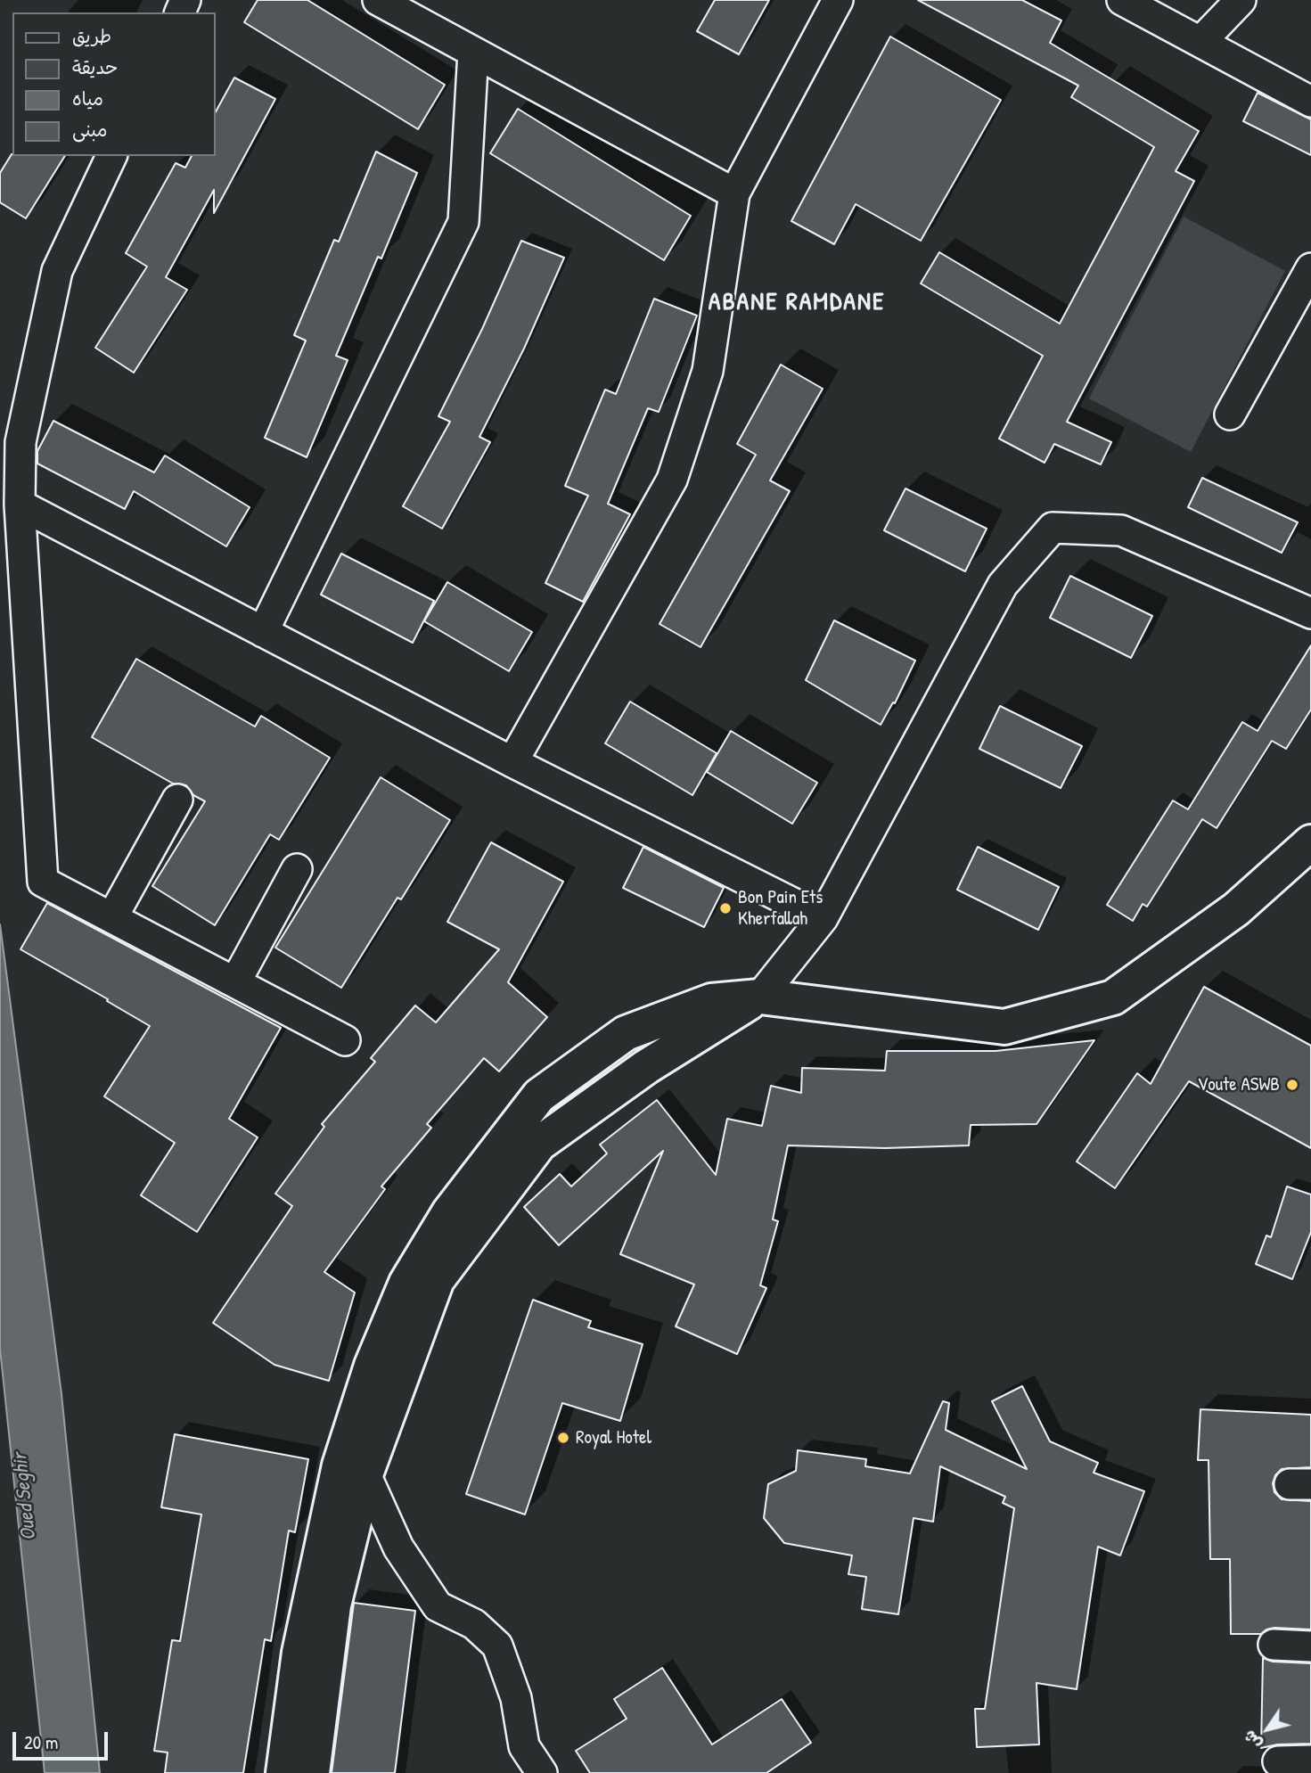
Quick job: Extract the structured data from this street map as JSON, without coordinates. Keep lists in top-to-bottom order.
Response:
{
  "districts": ["ABANE RAMDANE"],
  "water": ["Oued Seghir"],
  "places": ["Bon Pain Ets Kherfallah", "Voute ASWB", "Royal Hotel"],
  "legend": [
    "طريق",
    "حديقة",
    "مياه",
    "مبنى"
  ],
  "scale_bar": "20 m",
  "north": "bottom left"
}
